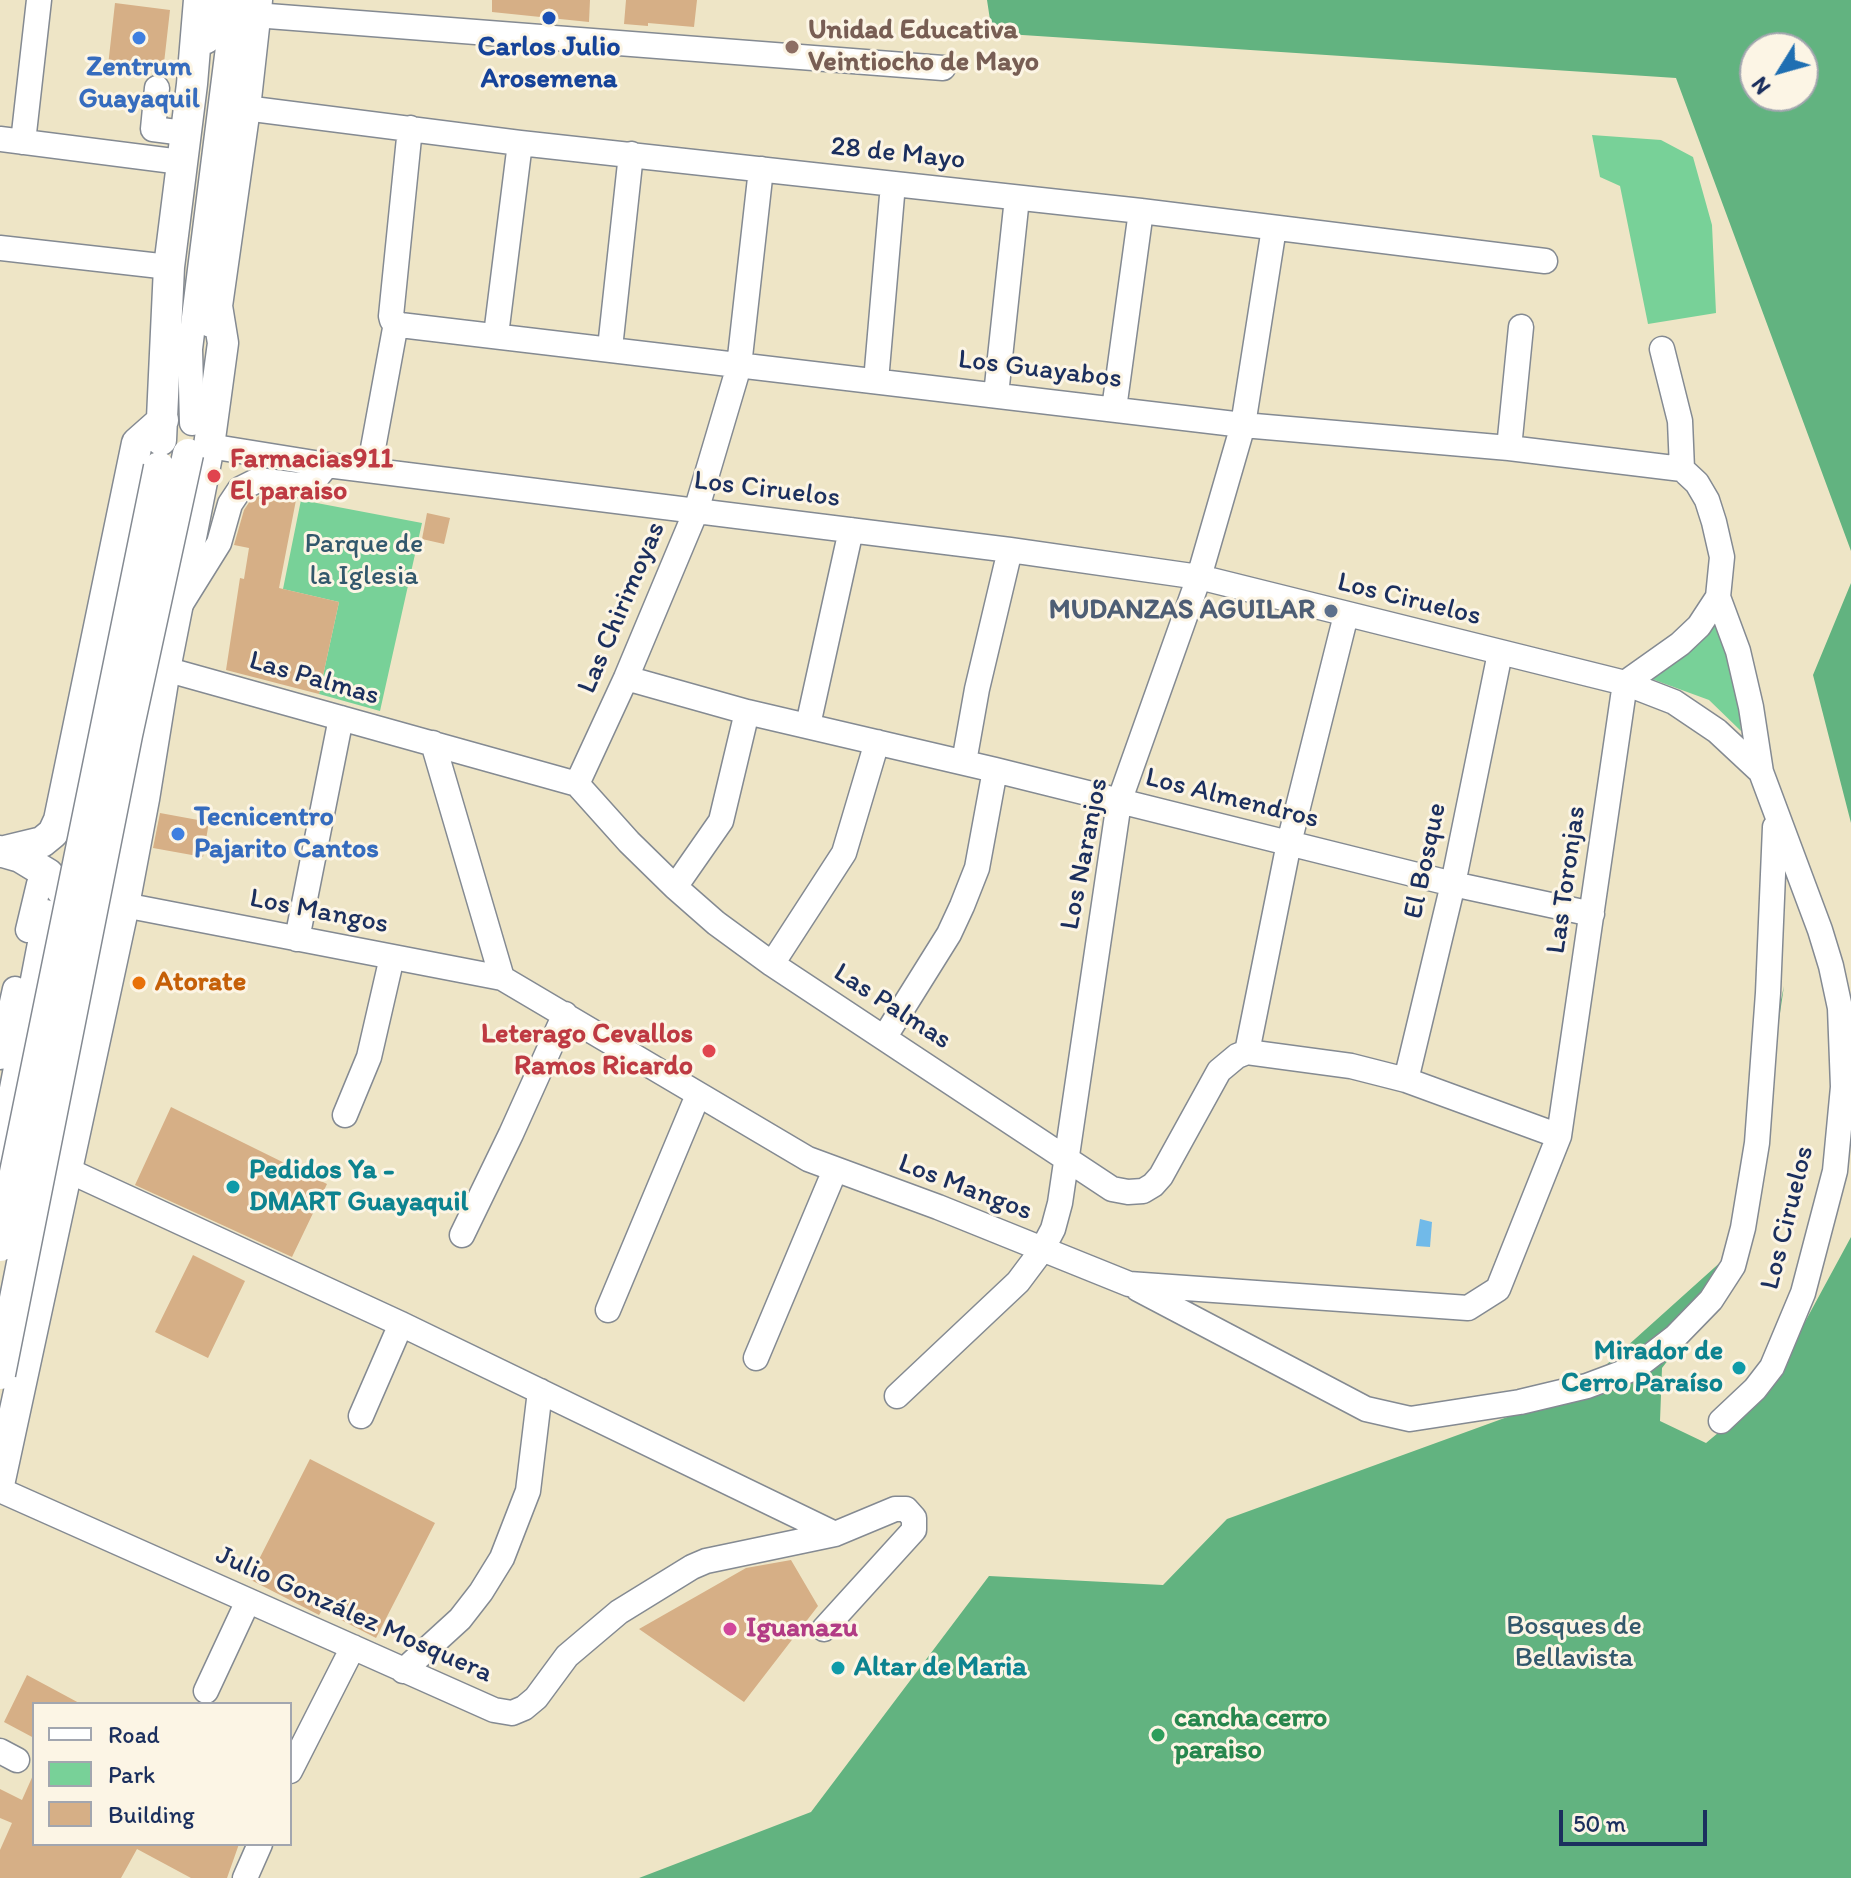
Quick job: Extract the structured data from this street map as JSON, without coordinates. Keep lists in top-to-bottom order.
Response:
{
  "streets": {
    "street": [
      "28 de Mayo",
      "Los Guayabos",
      "Los Ciruelos",
      "Las Chirimoyas",
      "Las Palmas",
      "Los Almendros",
      "Los Naranjos",
      "El Bosque",
      "Las Toronjas",
      "Los Mangos",
      "Julio González Mosquera"
    ]
  },
  "crossings": [
    ["28 de Mayo", "Las Chirimoyas"],
    ["28 de Mayo", "Los Naranjos"],
    ["Los Guayabos", "Las Chirimoyas"],
    ["Los Guayabos", "Los Naranjos"],
    ["Los Ciruelos", "Las Chirimoyas"],
    ["Los Ciruelos", "Los Naranjos"],
    ["Los Ciruelos", "El Bosque"],
    ["Los Ciruelos", "Las Toronjas"],
    ["Las Chirimoyas", "Las Palmas"],
    ["Las Chirimoyas", "Los Almendros"],
    ["Las Palmas", "Los Naranjos"],
    ["Los Almendros", "Los Naranjos"],
    ["Los Almendros", "El Bosque"],
    ["Los Almendros", "Las Toronjas"],
    ["Los Naranjos", "Los Mangos"],
    ["Las Toronjas", "Los Mangos"]
  ],
  "parks": ["Parque de la Iglesia", "Bosques de Bellavista"],
  "places": [
    "Carlos Julio Arosemena",
    "Zentrum Guayaquil",
    "Unidad Educativa Veintiocho de Mayo",
    "Farmacias911 El paraiso",
    "MUDANZAS AGUILAR",
    "Tecnicentro Pajarito Cantos",
    "Atorate",
    "Leterago Cevallos Ramos Ricardo",
    "Pedidos Ya - DMART Guayaquil",
    "Mirador de Cerro Paraíso",
    "Iguanazu",
    "Altar de Maria",
    "cancha cerro paraiso"
  ],
  "legend": ["Road", "Park", "Building"],
  "scale_bar": "50 m",
  "north": "bottom left"
}
